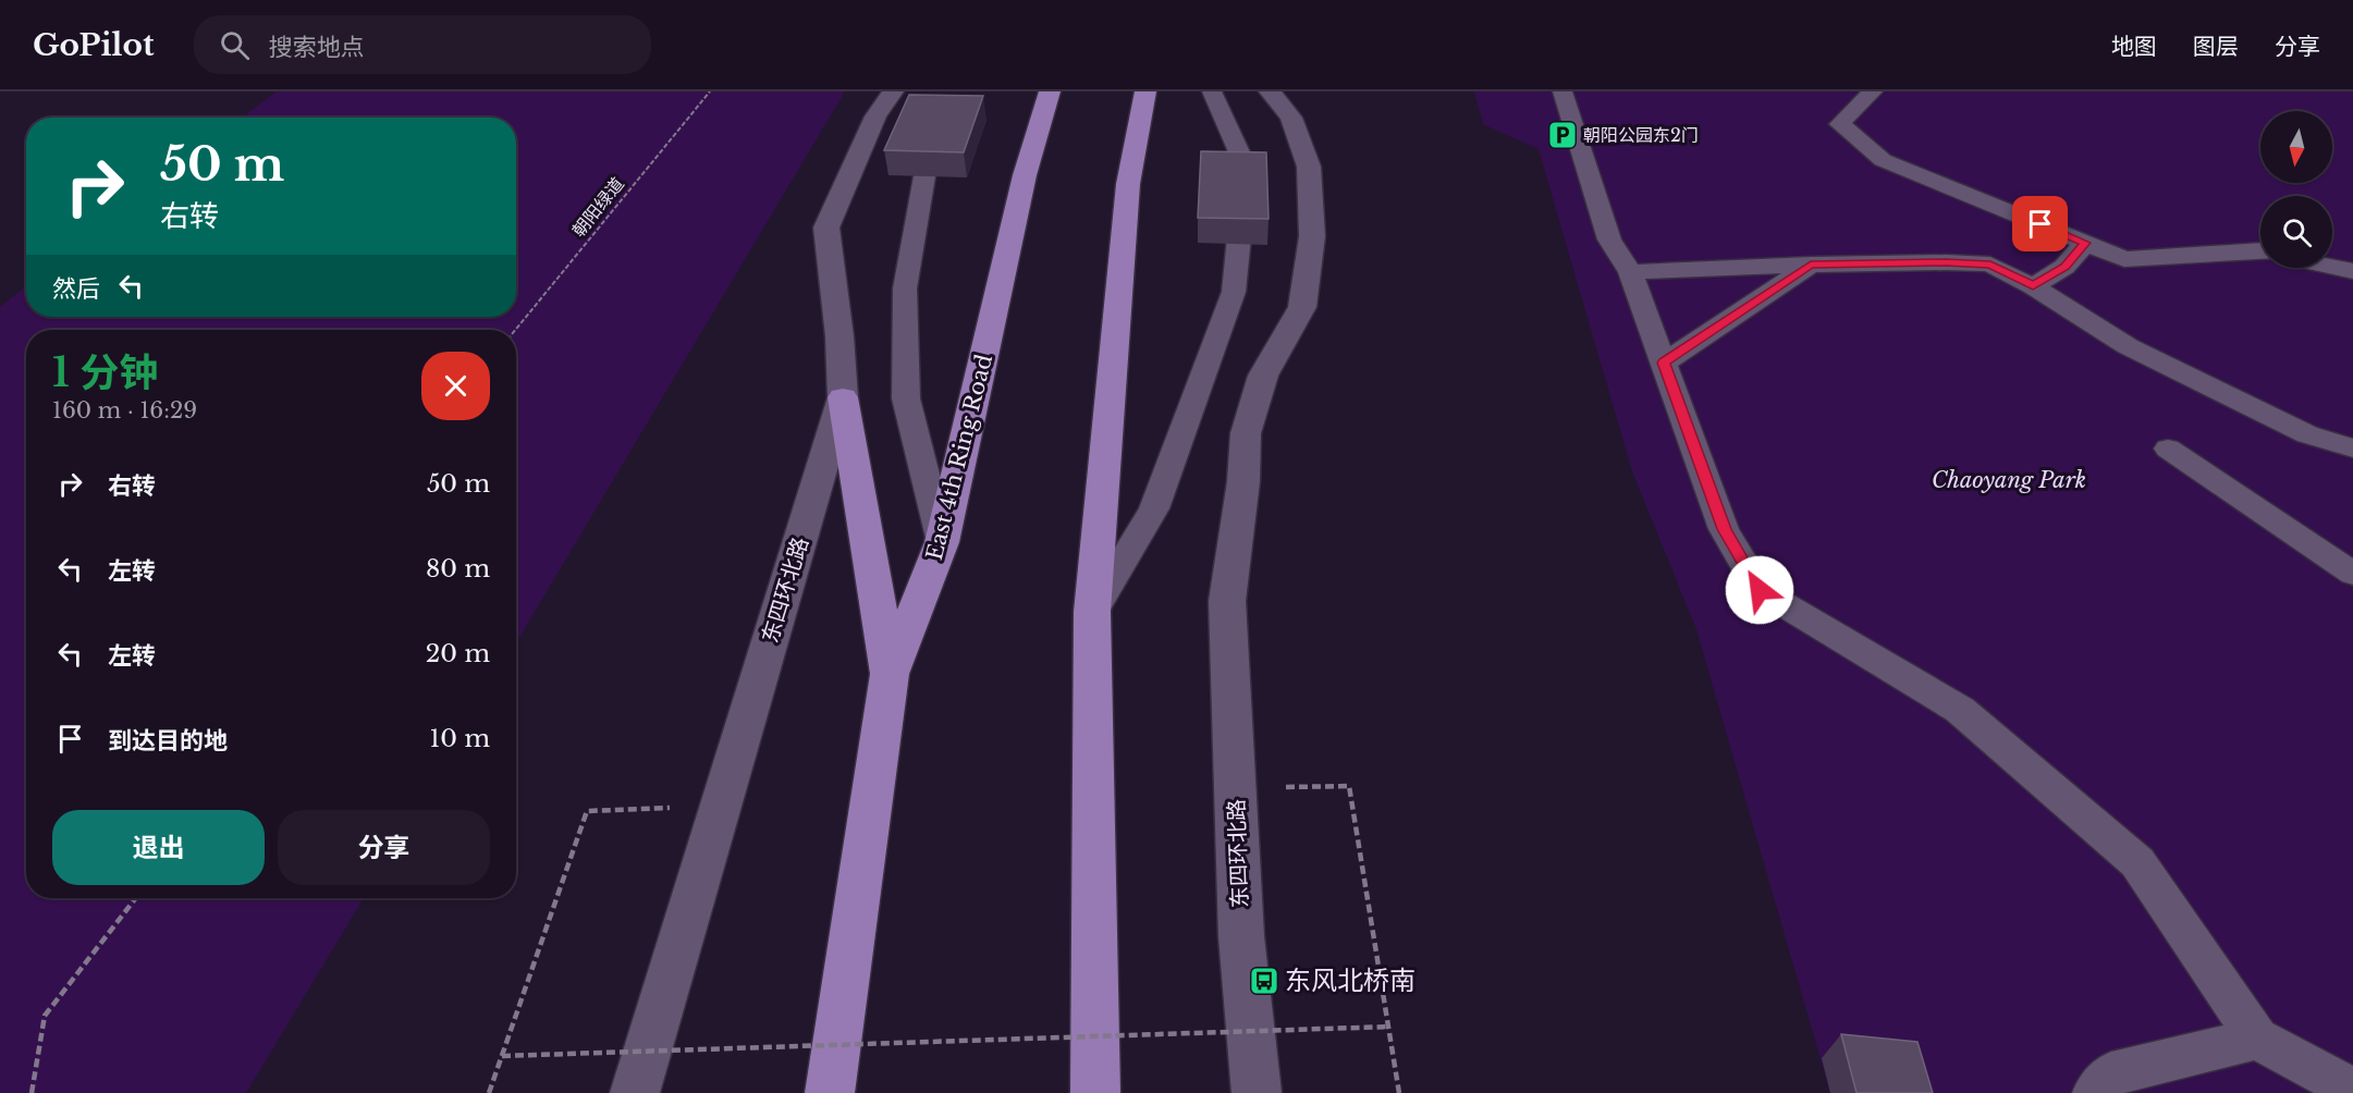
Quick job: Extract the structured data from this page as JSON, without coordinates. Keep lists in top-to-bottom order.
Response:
{
  "streets": {
    "highway": ["East 4th Ring Road"],
    "street": ["东四环北路"],
    "path": ["朝阳绿道"]
  },
  "parks": ["Chaoyang Park"],
  "places": {
    "parking": ["朝阳公园东2门"],
    "bus stop": ["东风北桥南"]
  },
  "north": "bottom",
  "page": {
    "header": "GoPilot",
    "search": "搜索地点",
    "nav": ["地图", "图层", "分享"],
    "turn": ["50 m", "右转"],
    "then": "然后",
    "heading": ["1 分钟", "160 m · 16:29"],
    "list": [
      {
        "name": "右转",
        "value": "50 m"
      },
      {
        "name": "左转",
        "value": "80 m"
      },
      {
        "name": "左转",
        "value": "20 m"
      },
      {
        "name": "到达目的地",
        "value": "10 m"
      }
    ],
    "buttons": ["退出", "分享"]
  }
}
